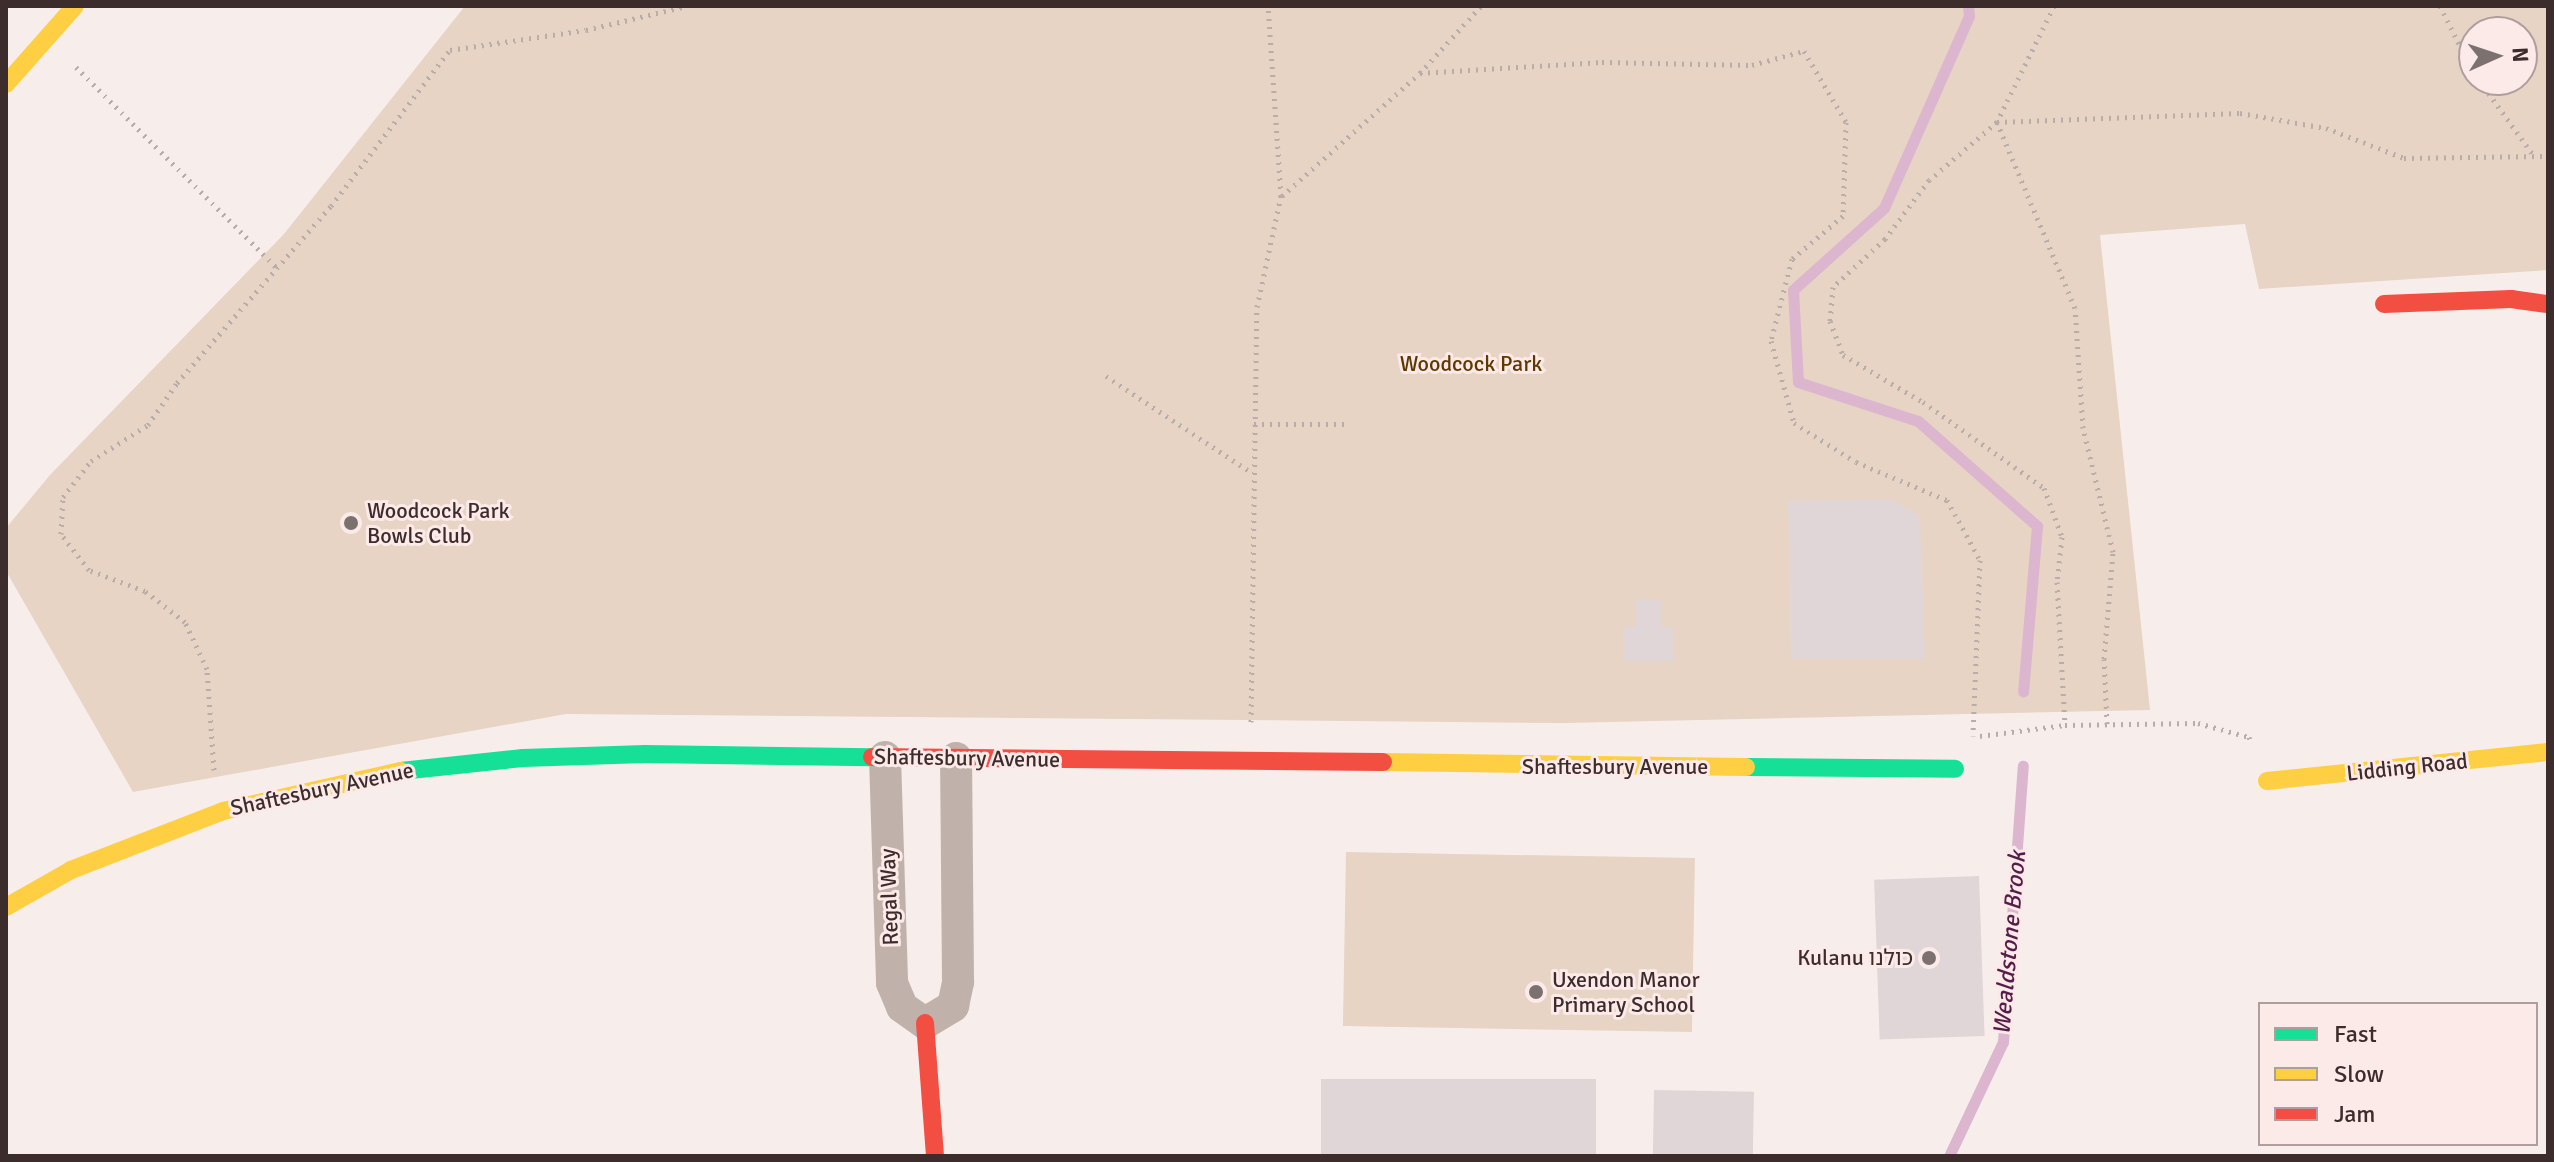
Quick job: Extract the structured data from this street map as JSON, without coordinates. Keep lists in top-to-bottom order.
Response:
{
  "streets": {
    "street": ["Shaftesbury Avenue", "Lidding Road", "Regal Way"]
  },
  "crossings": [
    ["Shaftesbury Avenue", "Regal Way"]
  ],
  "water": ["Wealdstone Brook"],
  "parks": ["Woodcock Park"],
  "places": ["Woodcock Park Bowls Club", "Kulanu כולנו", "Uxendon Manor Primary School"],
  "legend": ["Fast", "Slow", "Jam"],
  "north": "right"
}
